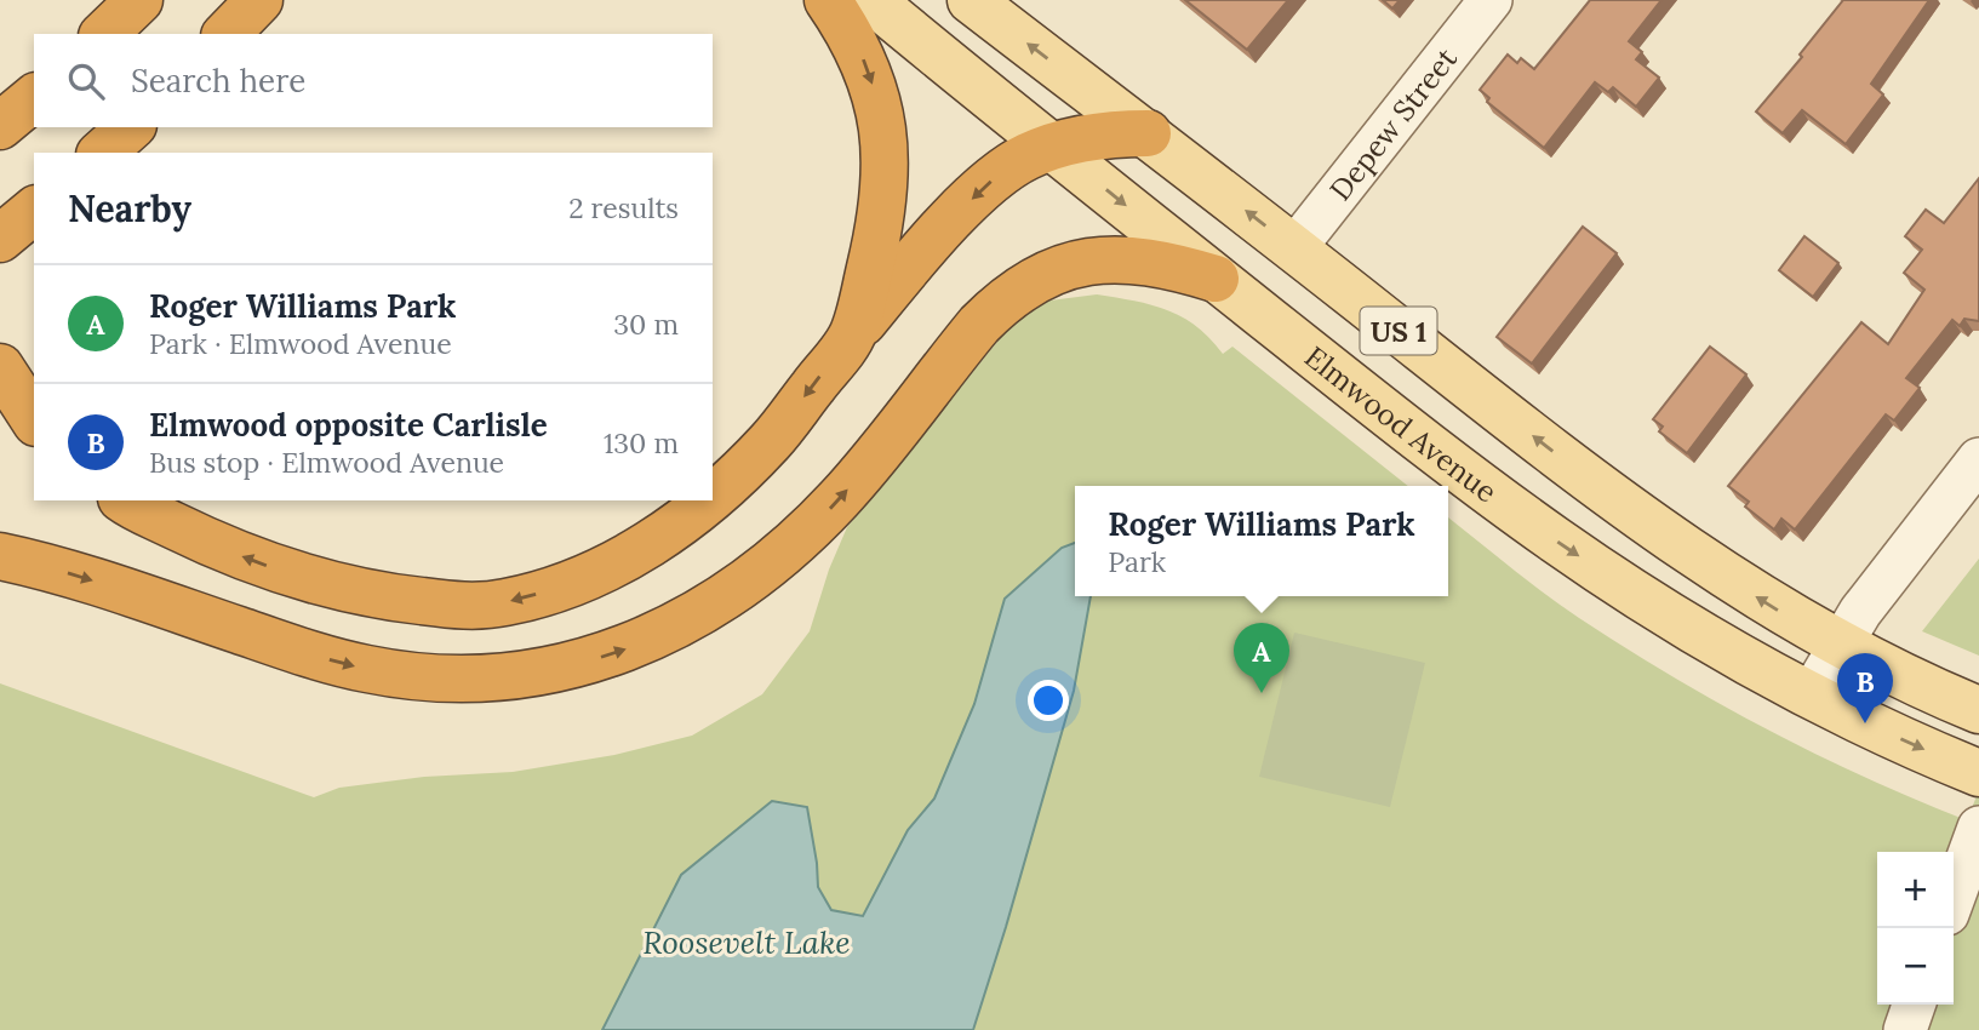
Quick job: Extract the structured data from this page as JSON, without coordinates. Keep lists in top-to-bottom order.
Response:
{
  "streets": {
    "main road": ["US 1", "Elmwood Avenue"],
    "street": ["Depew Street"]
  },
  "crossings": [
    ["Depew Street", "US 1"]
  ],
  "water": ["Roosevelt Lake"],
  "page": {
    "search": "Search here",
    "heading": ["Nearby", "2 results"],
    "list": [
      {
        "mark": "A",
        "name": "Roger Williams Park",
        "note": "Park · Elmwood Avenue",
        "value": "30 m"
      },
      {
        "mark": "B",
        "name": "Elmwood opposite Carlisle",
        "note": "Bus stop · Elmwood Avenue",
        "value": "130 m"
      }
    ],
    "popup": ["Roger Williams Park", "Park"],
    "pins": ["A", "B"],
    "map_buttons": ["+", "−"]
  }
}
